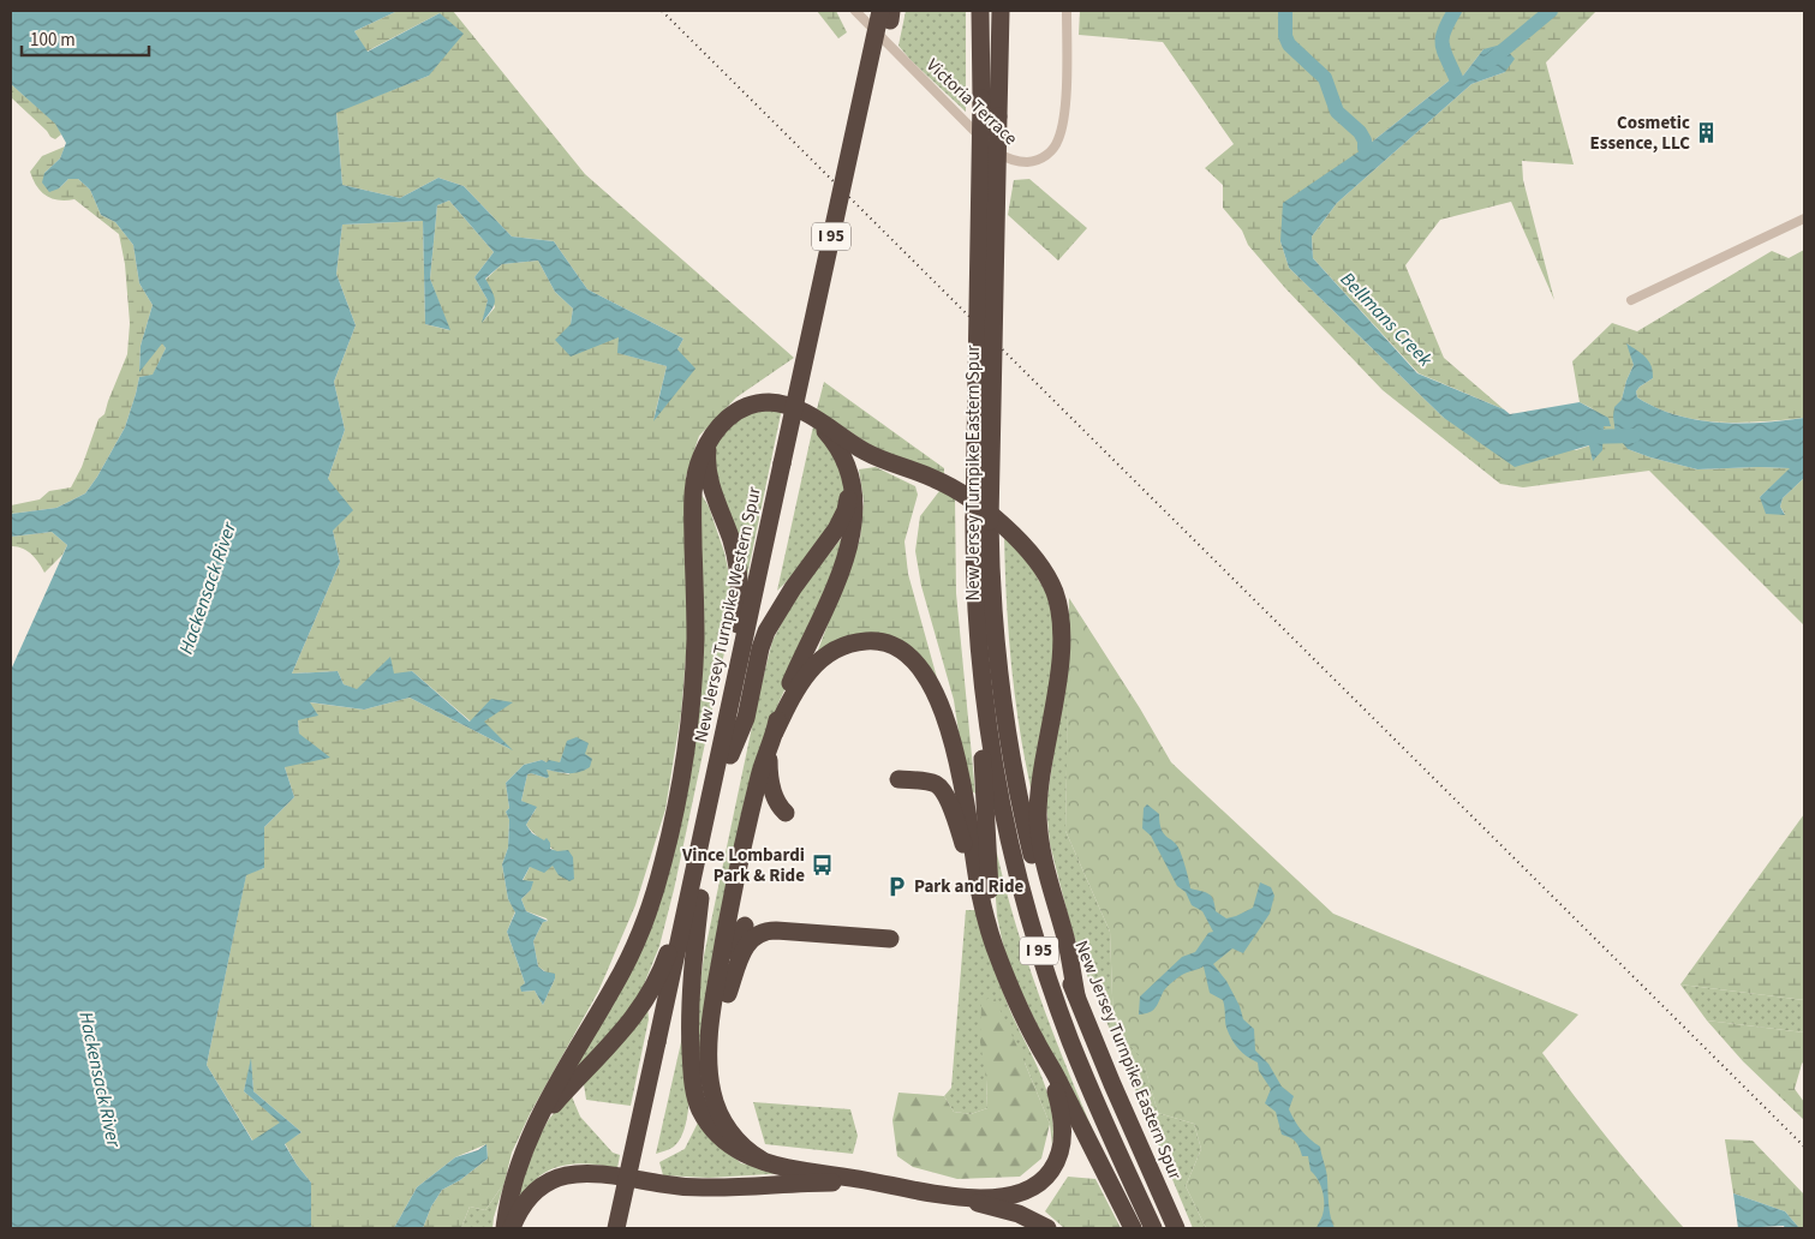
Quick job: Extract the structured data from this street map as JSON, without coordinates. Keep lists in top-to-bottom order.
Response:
{
  "streets": {
    "highway": ["I 95", "New Jersey Turnpike Eastern Spur", "New Jersey Turnpike Western Spur"],
    "street": ["Victoria Terrace"]
  },
  "water": ["Bellmans Creek", "Hackensack River"],
  "places": {
    "building": ["Cosmetic Essence, LLC"],
    "bus stop": ["Vince Lombardi Park & Ride"],
    "parking": ["Park and Ride"]
  },
  "scale_bar": "100 m"
}
